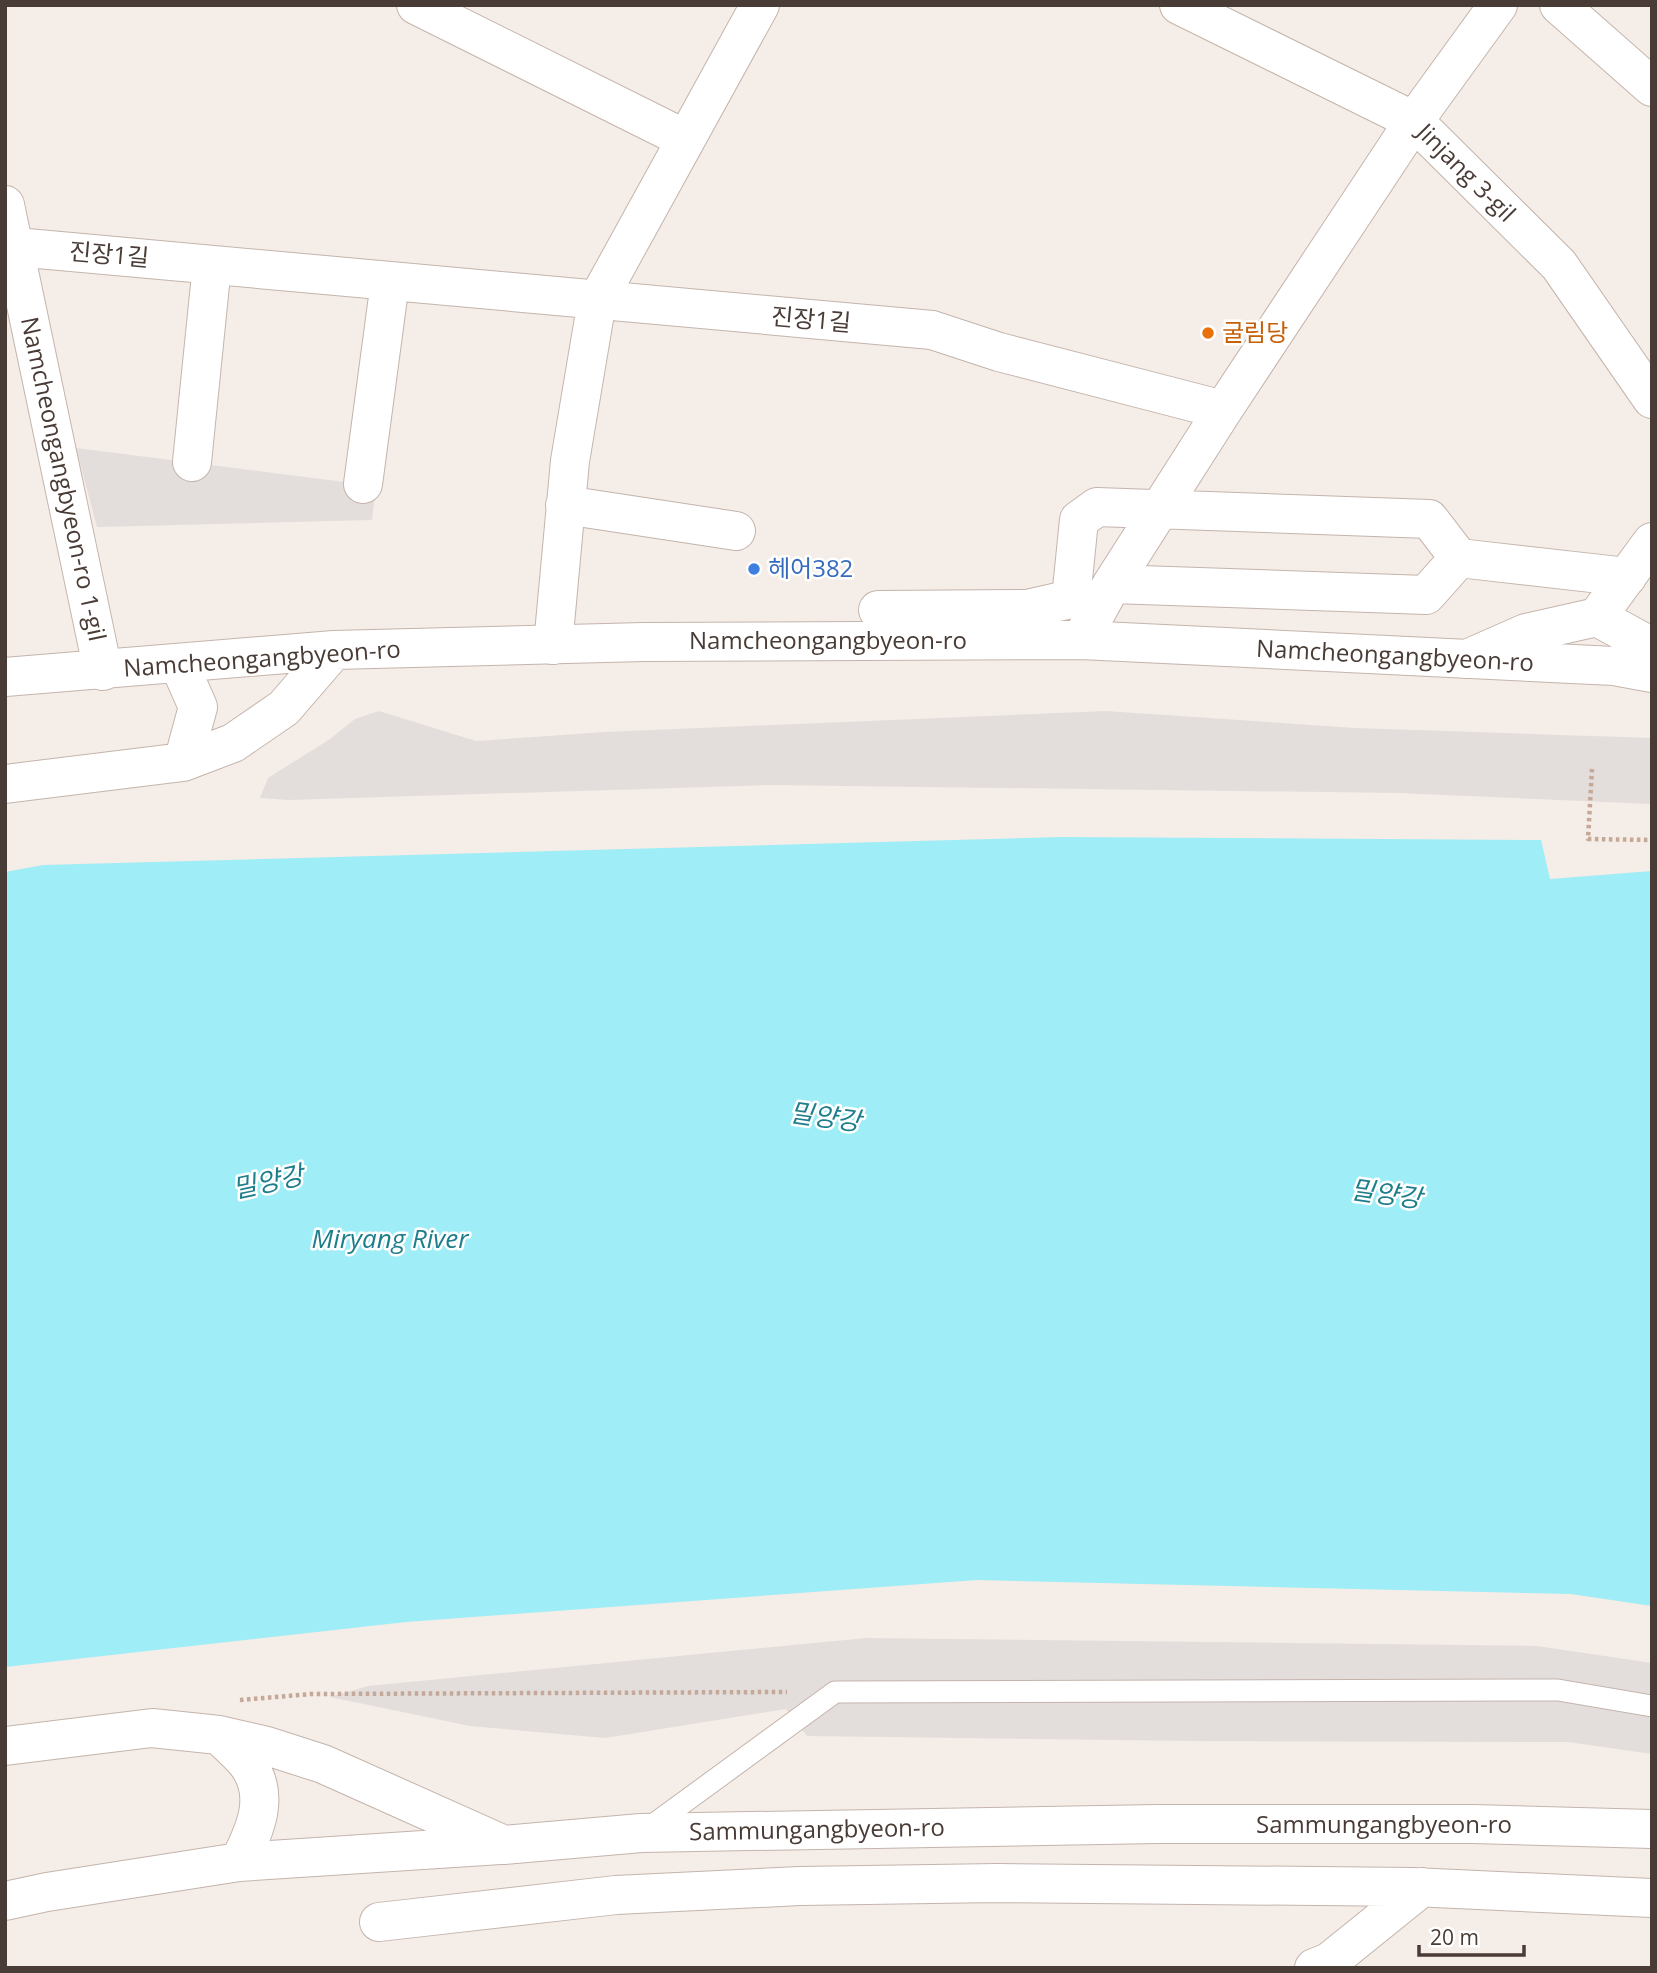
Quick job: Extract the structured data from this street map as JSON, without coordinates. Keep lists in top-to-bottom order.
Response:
{
  "streets": {
    "street": [
      "Jinjang 3-gil",
      "진장1길",
      "Namcheongangbyeon-ro 1-gil",
      "Namcheongangbyeon-ro",
      "Sammungangbyeon-ro"
    ]
  },
  "crossings": [
    ["진장1길", "Namcheongangbyeon-ro 1-gil"],
    ["Namcheongangbyeon-ro 1-gil", "Namcheongangbyeon-ro"]
  ],
  "water": ["밀양강", "Miryang River"],
  "places": ["굴림당", "헤어382"],
  "scale_bar": "20 m"
}
